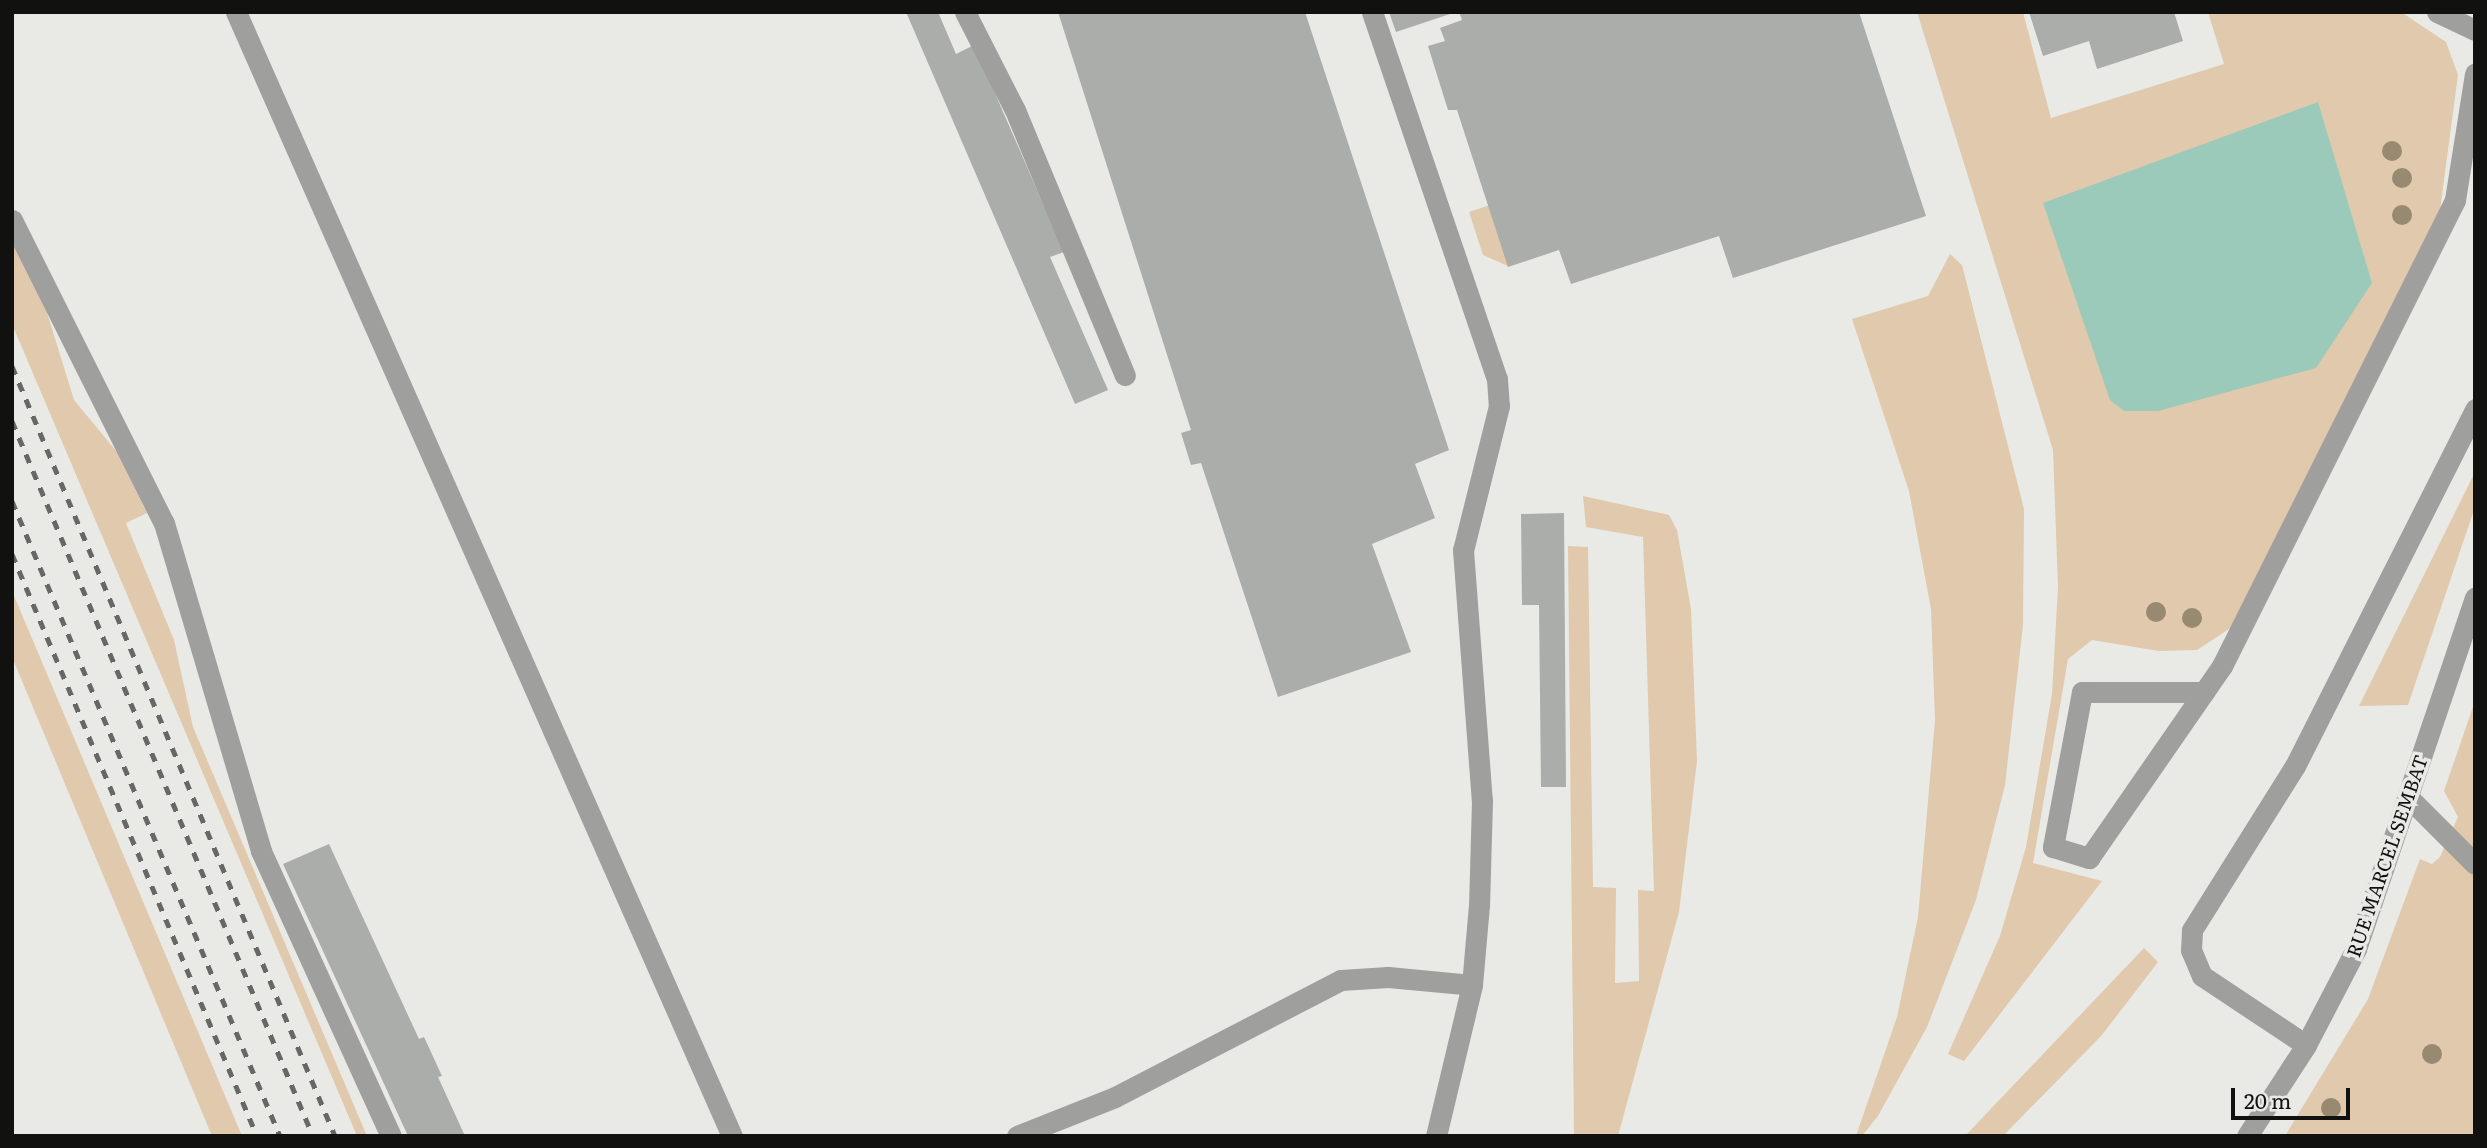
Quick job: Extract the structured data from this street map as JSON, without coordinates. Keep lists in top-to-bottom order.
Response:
{
  "streets": {
    "street": ["RUE MARCEL SEMBAT"]
  },
  "scale_bar": "20 m"
}
